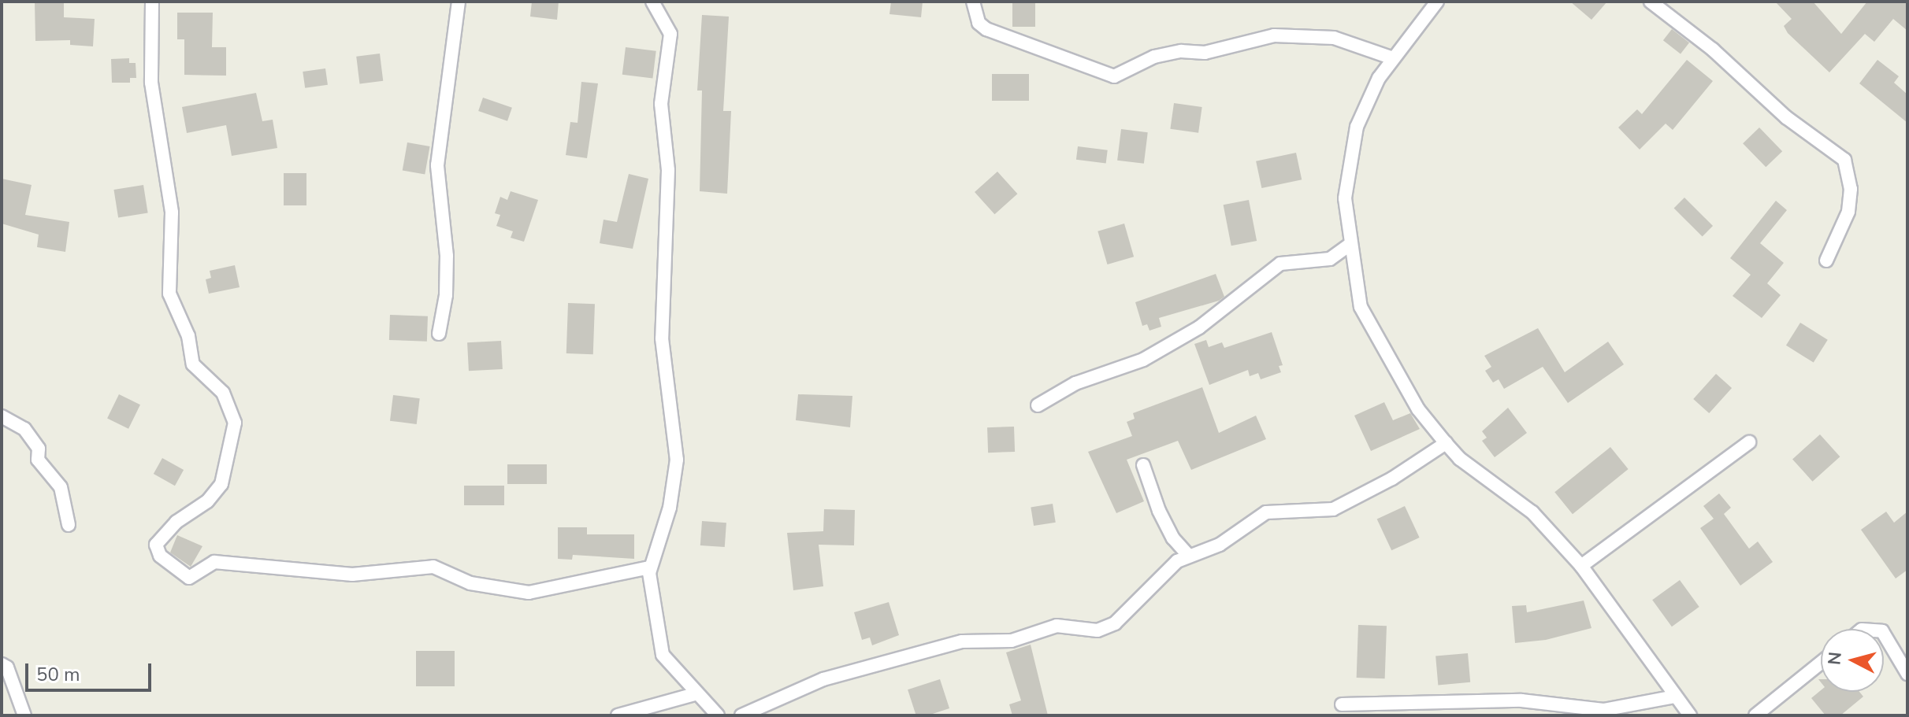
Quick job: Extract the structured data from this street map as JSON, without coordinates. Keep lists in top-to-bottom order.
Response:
{
  "scale_bar": "50 m",
  "north": "left"
}
